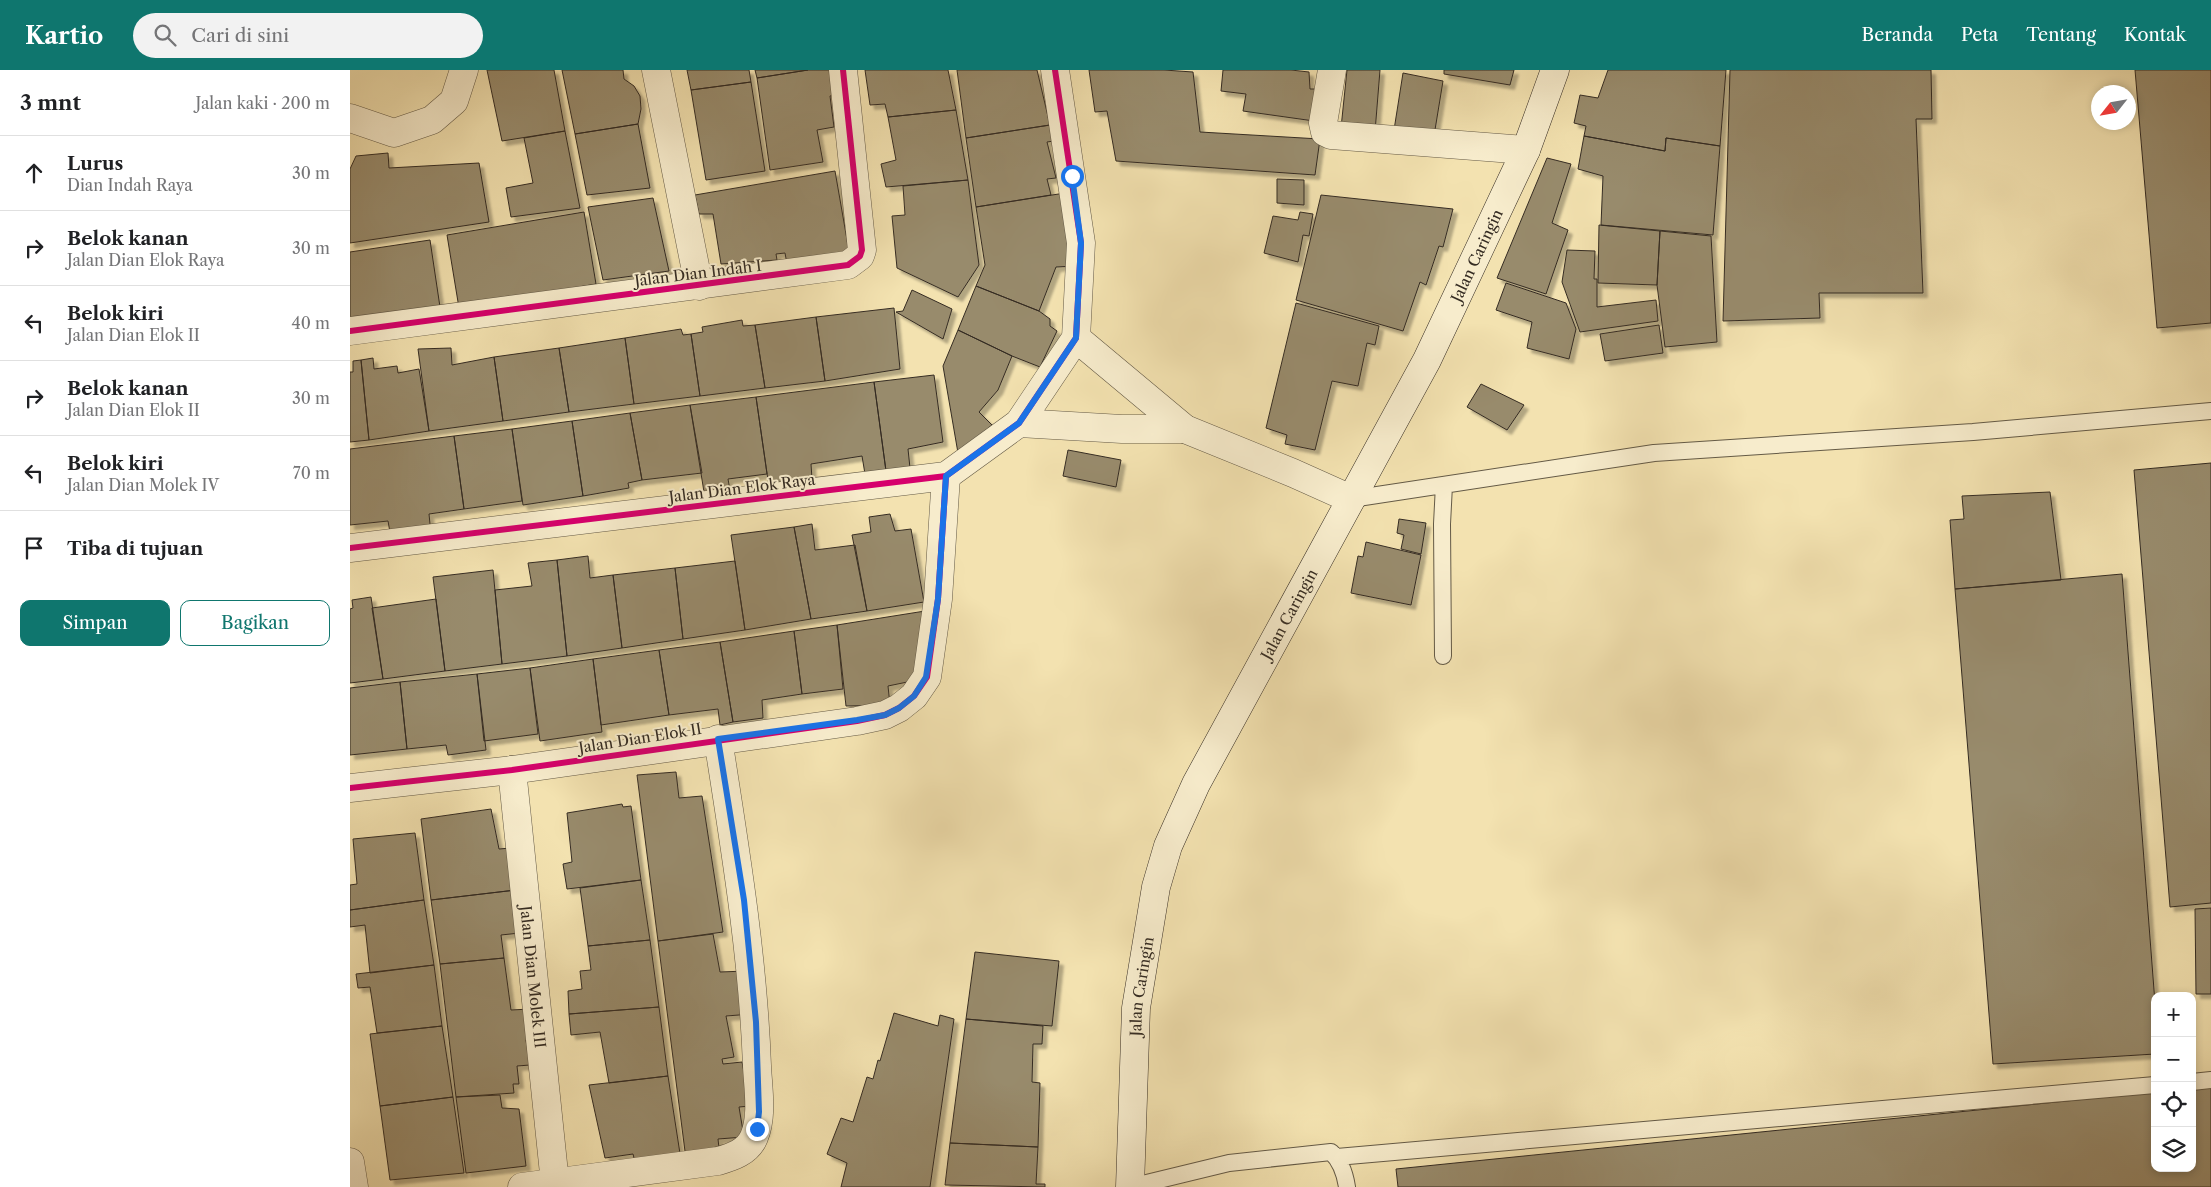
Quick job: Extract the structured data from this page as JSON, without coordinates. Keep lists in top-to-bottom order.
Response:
{
  "streets": {
    "street": [
      "Jalan Caringin",
      "Jalan Dian Indah I",
      "Jalan Dian Elok Raya",
      "Jalan Dian Elok II",
      "Jalan Dian Molek III"
    ]
  },
  "crossings": [
    ["Jalan Dian Elok Raya", "Jalan Dian Elok II"],
    ["Jalan Dian Elok II", "Jalan Dian Molek III"]
  ],
  "north": "bottom left",
  "page": {
    "header": "Kartio",
    "search": "Cari di sini",
    "nav": [
      "Beranda",
      "Peta",
      "Tentang",
      "Kontak"
    ],
    "heading": ["3 mnt", "Jalan kaki · 200 m"],
    "list": [
      ["Lurus", "Dian Indah Raya", "30 m"],
      ["Belok kanan", "Jalan Dian Elok Raya", "30 m"],
      ["Belok kiri", "Jalan Dian Elok II", "40 m"],
      ["Belok kanan", "Jalan Dian Elok II", "30 m"],
      ["Belok kiri", "Jalan Dian Molek IV", "70 m"],
      "Tiba di tujuan"
    ],
    "buttons": ["Simpan", "Bagikan"],
    "map_buttons": ["+", "−"]
  }
}
